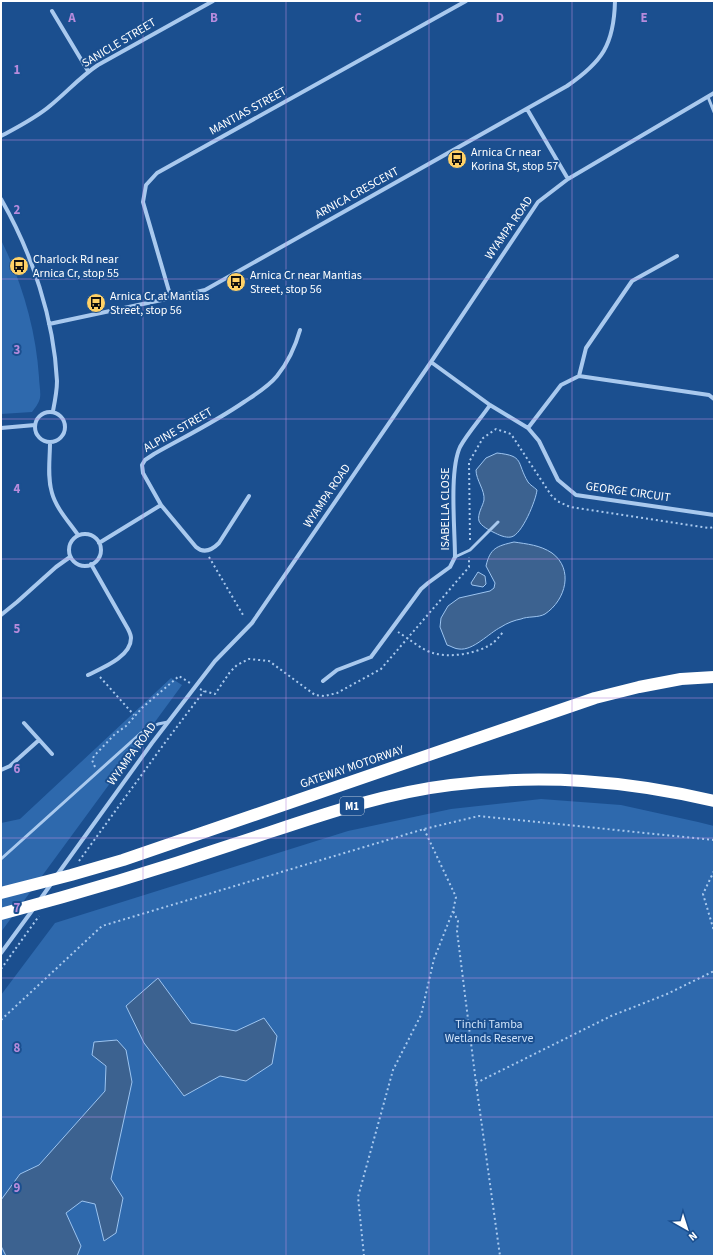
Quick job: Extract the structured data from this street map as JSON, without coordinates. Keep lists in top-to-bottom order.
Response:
{
  "streets": {
    "highway": ["GATEWAY MOTORWAY", "M1"],
    "street": [
      "SANICLE STREET",
      "MANTIAS STREET",
      "ARNICA CRESCENT",
      "WYAMPA ROAD",
      "ALPINE STREET",
      "GEORGE CIRCUIT",
      "ISABELLA CLOSE"
    ]
  },
  "crossings": [
    ["MANTIAS STREET", "ARNICA CRESCENT"],
    ["WYAMPA ROAD", "GEORGE CIRCUIT"],
    ["GEORGE CIRCUIT", "ISABELLA CLOSE"]
  ],
  "parks": ["Tinchi Tamba Wetlands Reserve"],
  "places": {
    "bus stop": [
      "Arnica Cr near Korina St, stop 57",
      "Charlock Rd near Arnica Cr, stop 55",
      "Arnica Cr near Mantias Street, stop 56",
      "Arnica Cr at Mantias Street, stop 56"
    ]
  },
  "north": "bottom right",
  "grid": {
    "columns": [
      "A",
      "B",
      "C",
      "D",
      "E"
    ],
    "rows": [
      "1",
      "2",
      "3",
      "4",
      "5",
      "6",
      "7",
      "8",
      "9"
    ]
  }
}
